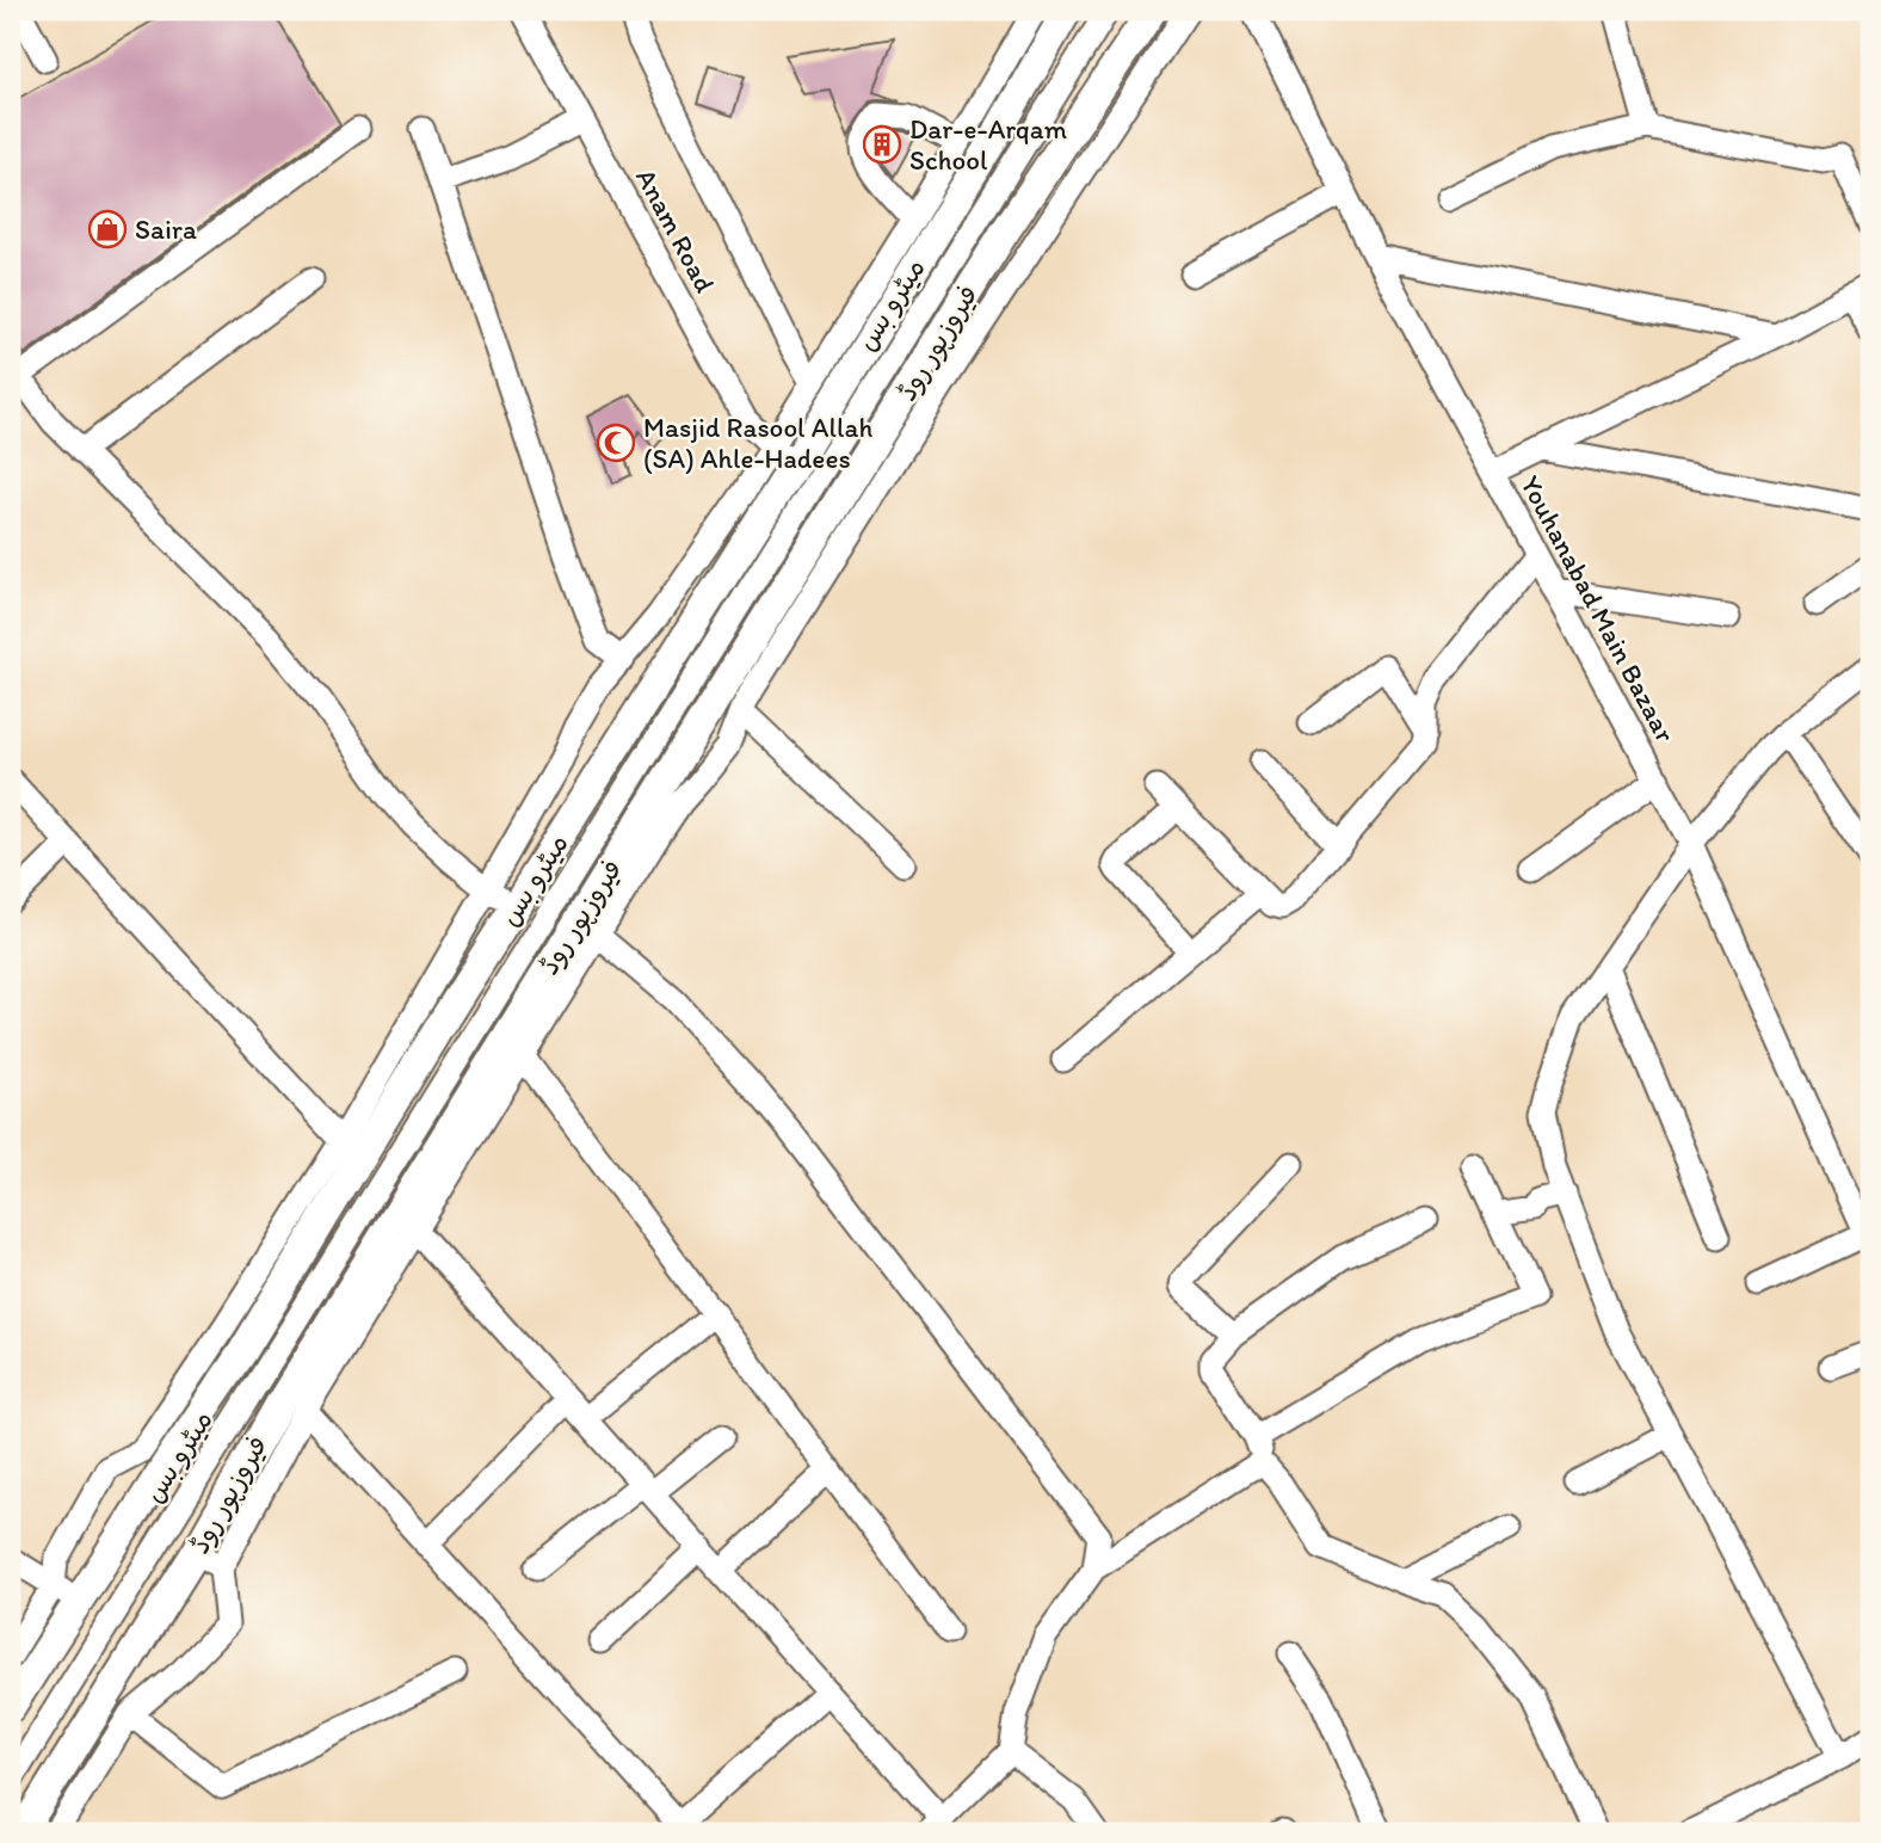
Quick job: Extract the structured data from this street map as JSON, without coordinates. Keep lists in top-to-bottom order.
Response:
{
  "streets": {
    "main road": ["فیروزپور روڈ"],
    "street": ["Anam Road", "میٹرو بس", "Youhanabad Main Bazaar"]
  },
  "crossings": [
    ["Anam Road", "فیروزپور روڈ"]
  ],
  "places": {
    "building": ["Dar-e-Arqam School"],
    "shop": ["Saira"],
    "mosque": ["Masjid Rasool Allah (SA) Ahle-Hadees"]
  }
}
